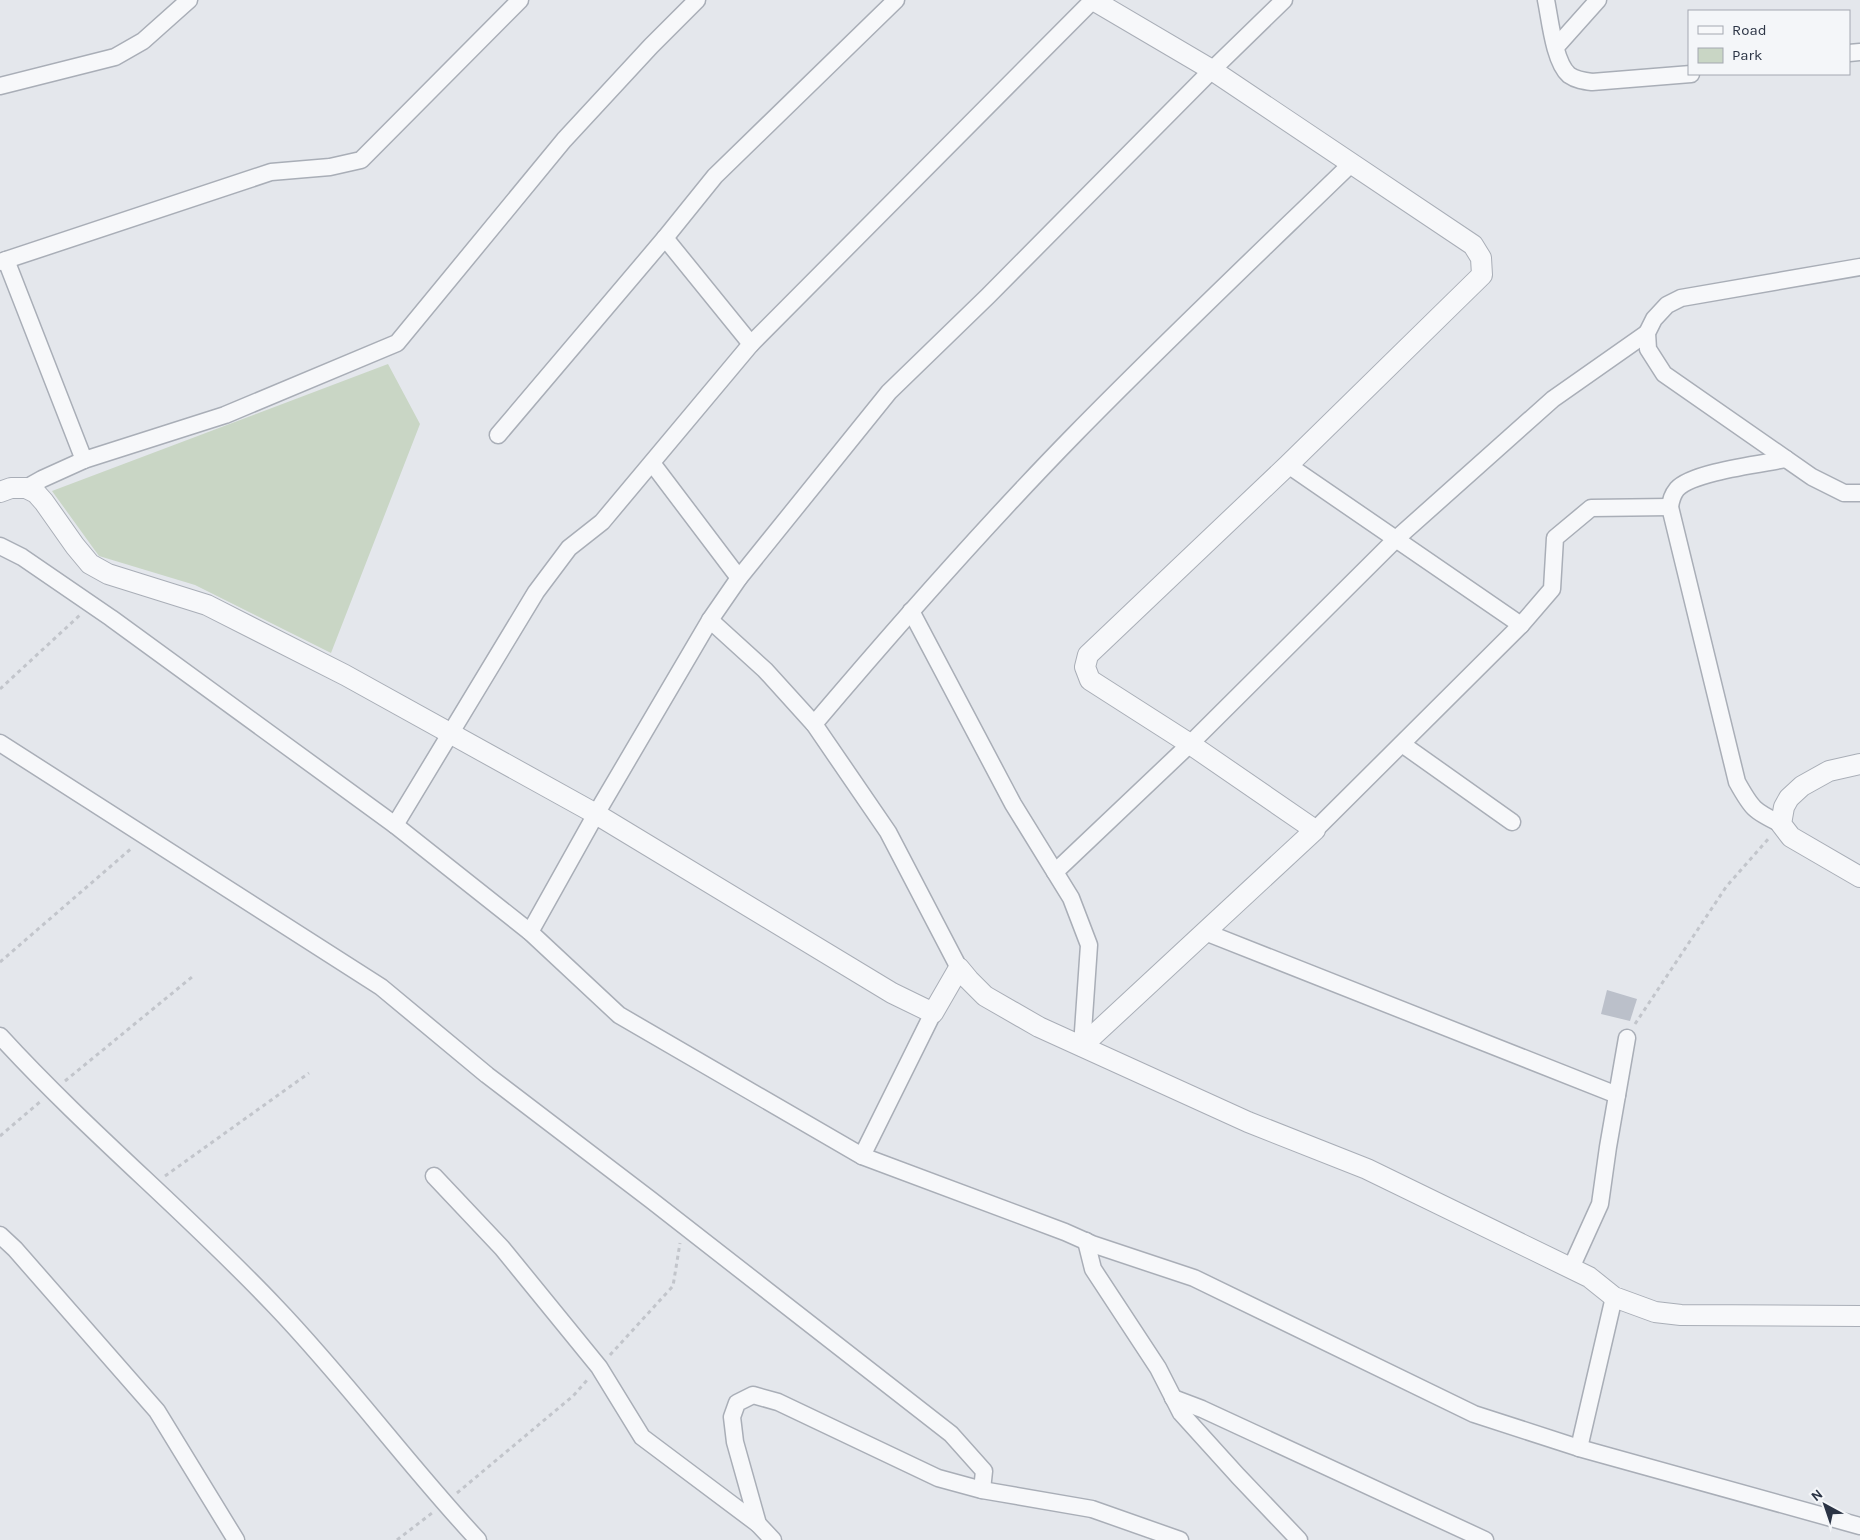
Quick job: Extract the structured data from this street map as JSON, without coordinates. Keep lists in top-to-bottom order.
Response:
{
  "legend": ["Road", "Park"],
  "north": "top left"
}
